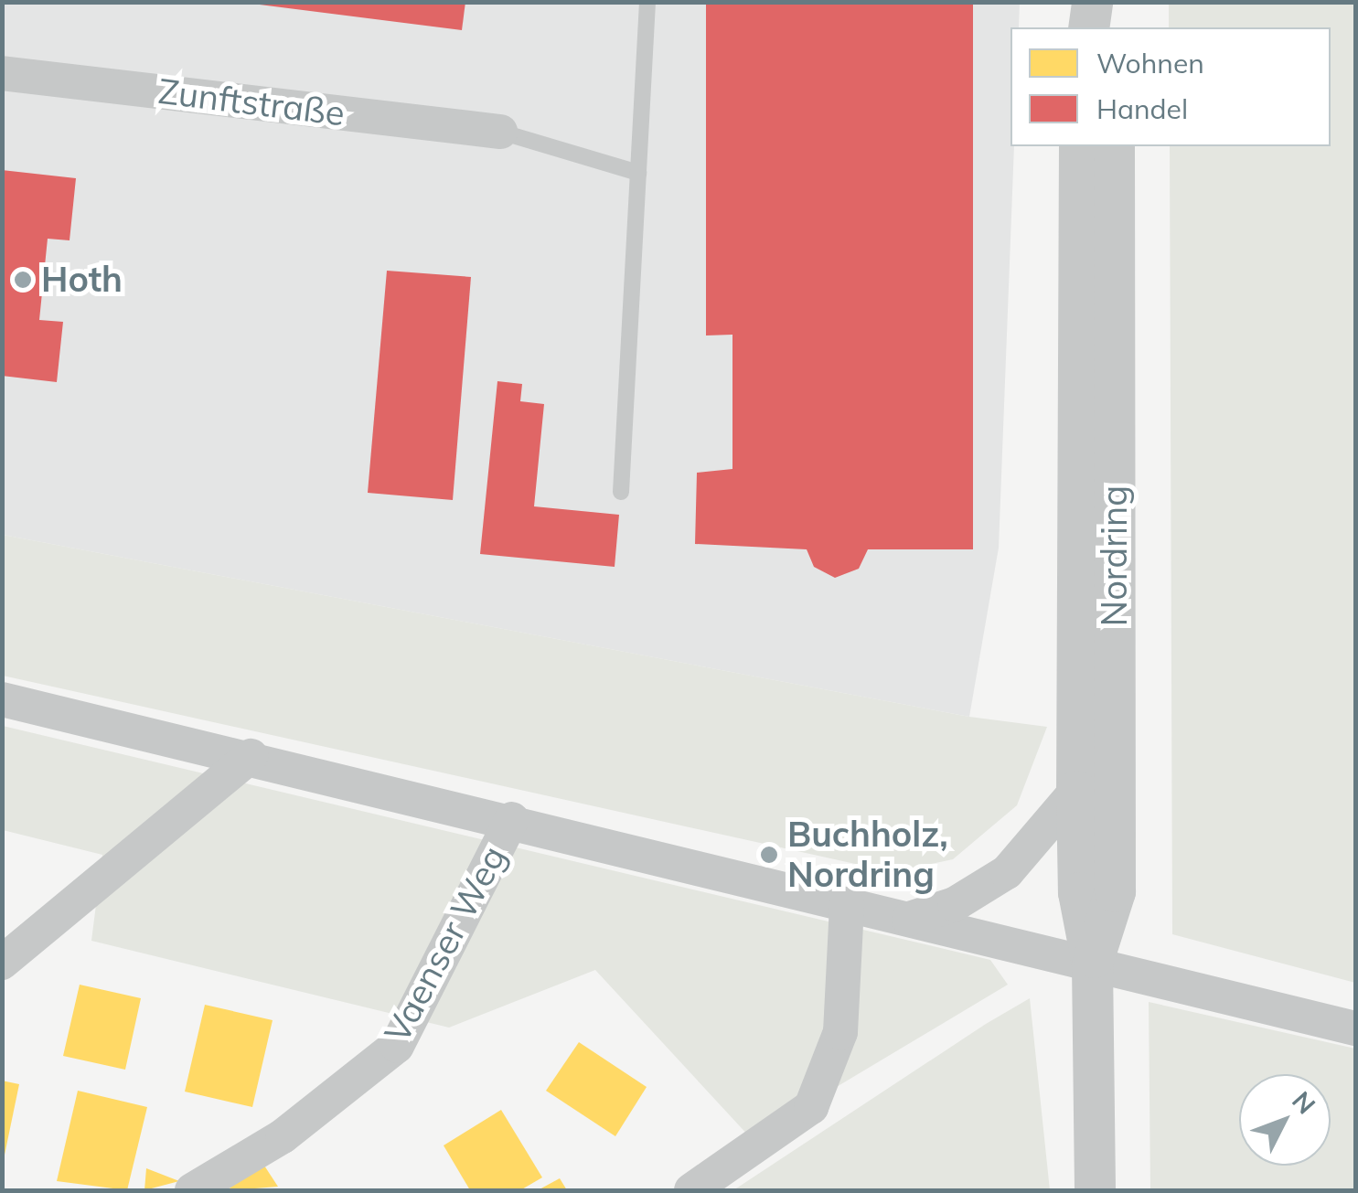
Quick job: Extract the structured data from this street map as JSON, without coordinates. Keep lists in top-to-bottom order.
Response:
{
  "streets": {
    "street": ["Zunftstraße", "Nordring", "Vaenser Weg"]
  },
  "crossings": [
    ["Nordring", "Vaenser Weg"]
  ],
  "places": ["Hoth", "Buchholz, Nordring"],
  "legend": ["Wohnen", "Handel"],
  "north": "top right"
}
